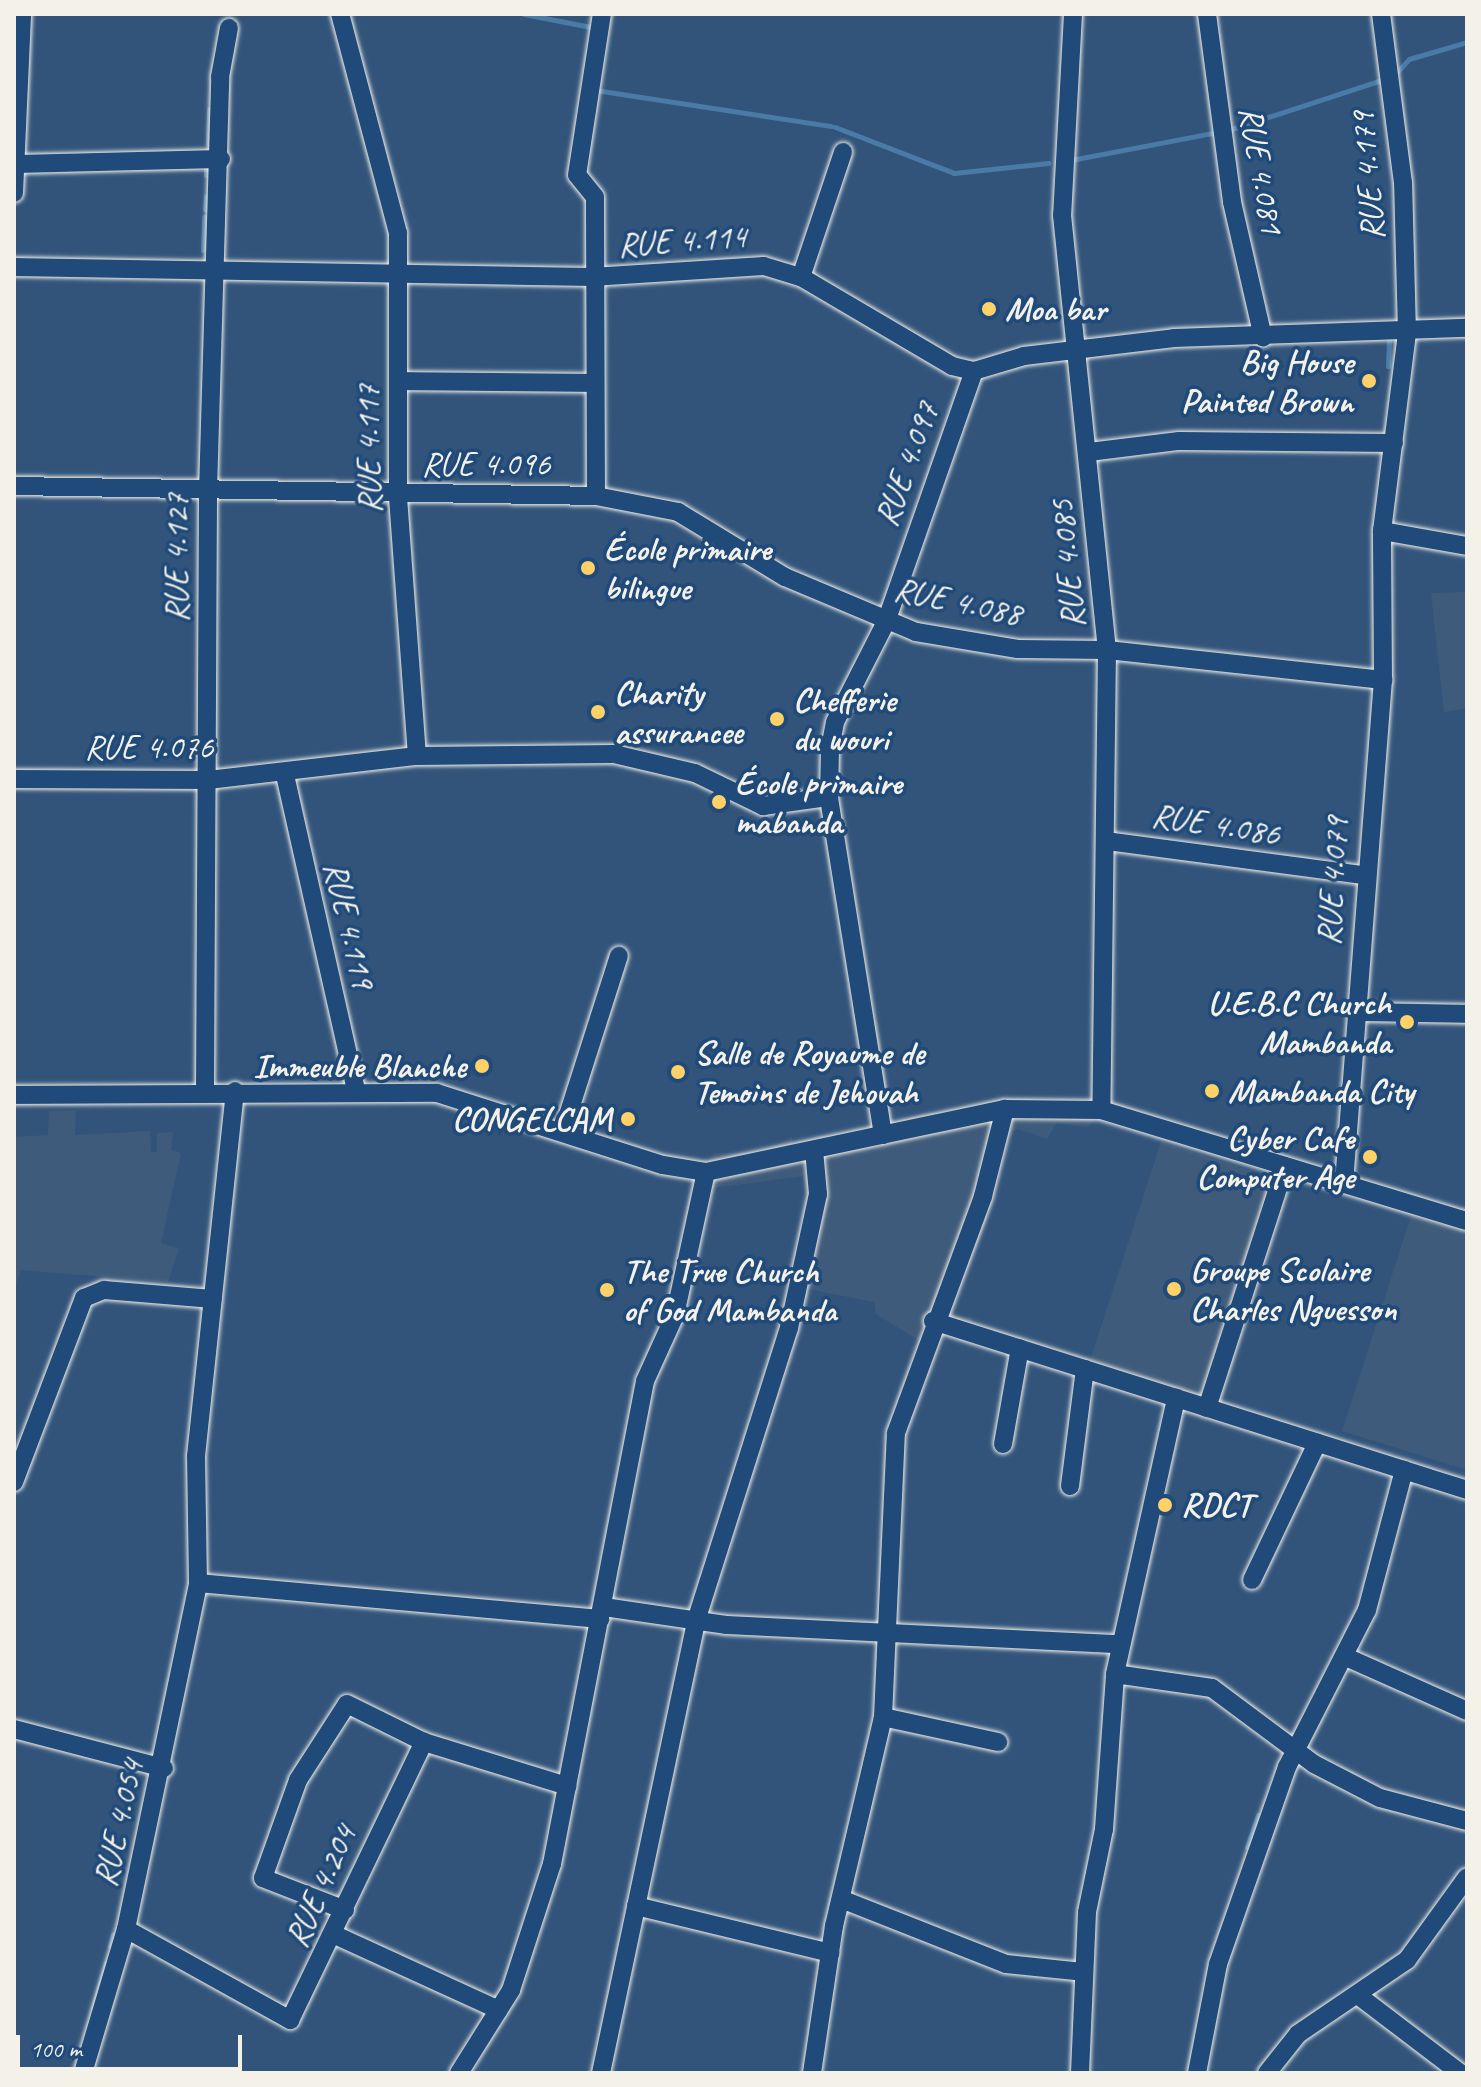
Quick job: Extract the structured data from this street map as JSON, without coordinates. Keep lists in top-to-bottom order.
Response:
{
  "streets": {
    "street": [
      "RUE 4.081",
      "RUE 4.179",
      "RUE 4.114",
      "RUE 4.117",
      "RUE 4.096",
      "RUE 4.097",
      "RUE 4.127",
      "RUE 4.085",
      "RUE 4.088",
      "RUE 4.076",
      "RUE 4.086",
      "RUE 4.079",
      "RUE 4.119",
      "RUE 4.054",
      "RUE 4.204"
    ]
  },
  "crossings": [
    ["RUE 4.179", "RUE 4.079"],
    ["RUE 4.114", "RUE 4.117"],
    ["RUE 4.114", "RUE 4.096"],
    ["RUE 4.114", "RUE 4.097"],
    ["RUE 4.114", "RUE 4.127"],
    ["RUE 4.117", "RUE 4.096"],
    ["RUE 4.096", "RUE 4.127"],
    ["RUE 4.096", "RUE 4.088"],
    ["RUE 4.097", "RUE 4.088"],
    ["RUE 4.127", "RUE 4.076"],
    ["RUE 4.085", "RUE 4.088"],
    ["RUE 4.085", "RUE 4.086"],
    ["RUE 4.088", "RUE 4.079"],
    ["RUE 4.076", "RUE 4.119"],
    ["RUE 4.086", "RUE 4.079"],
    ["RUE 4.054", "RUE 4.204"]
  ],
  "places": [
    "Moa bar",
    "Big House Painted Brown",
    "École primaire bilingue",
    "Charity assurancee",
    "Chefferie du wouri",
    "École primaire mabanda",
    "U.E.B.C Church Mambanda",
    "Immeuble Blanche",
    "Salle de Royaume de Temoins de Jehovah",
    "Mambanda City",
    "CONGELCAM",
    "Cyber Cafe Computer Age",
    "Groupe Scolaire Charles Nguesson",
    "The True Church of God Mambanda",
    "RDCT"
  ],
  "scale_bar": "100 m"
}
